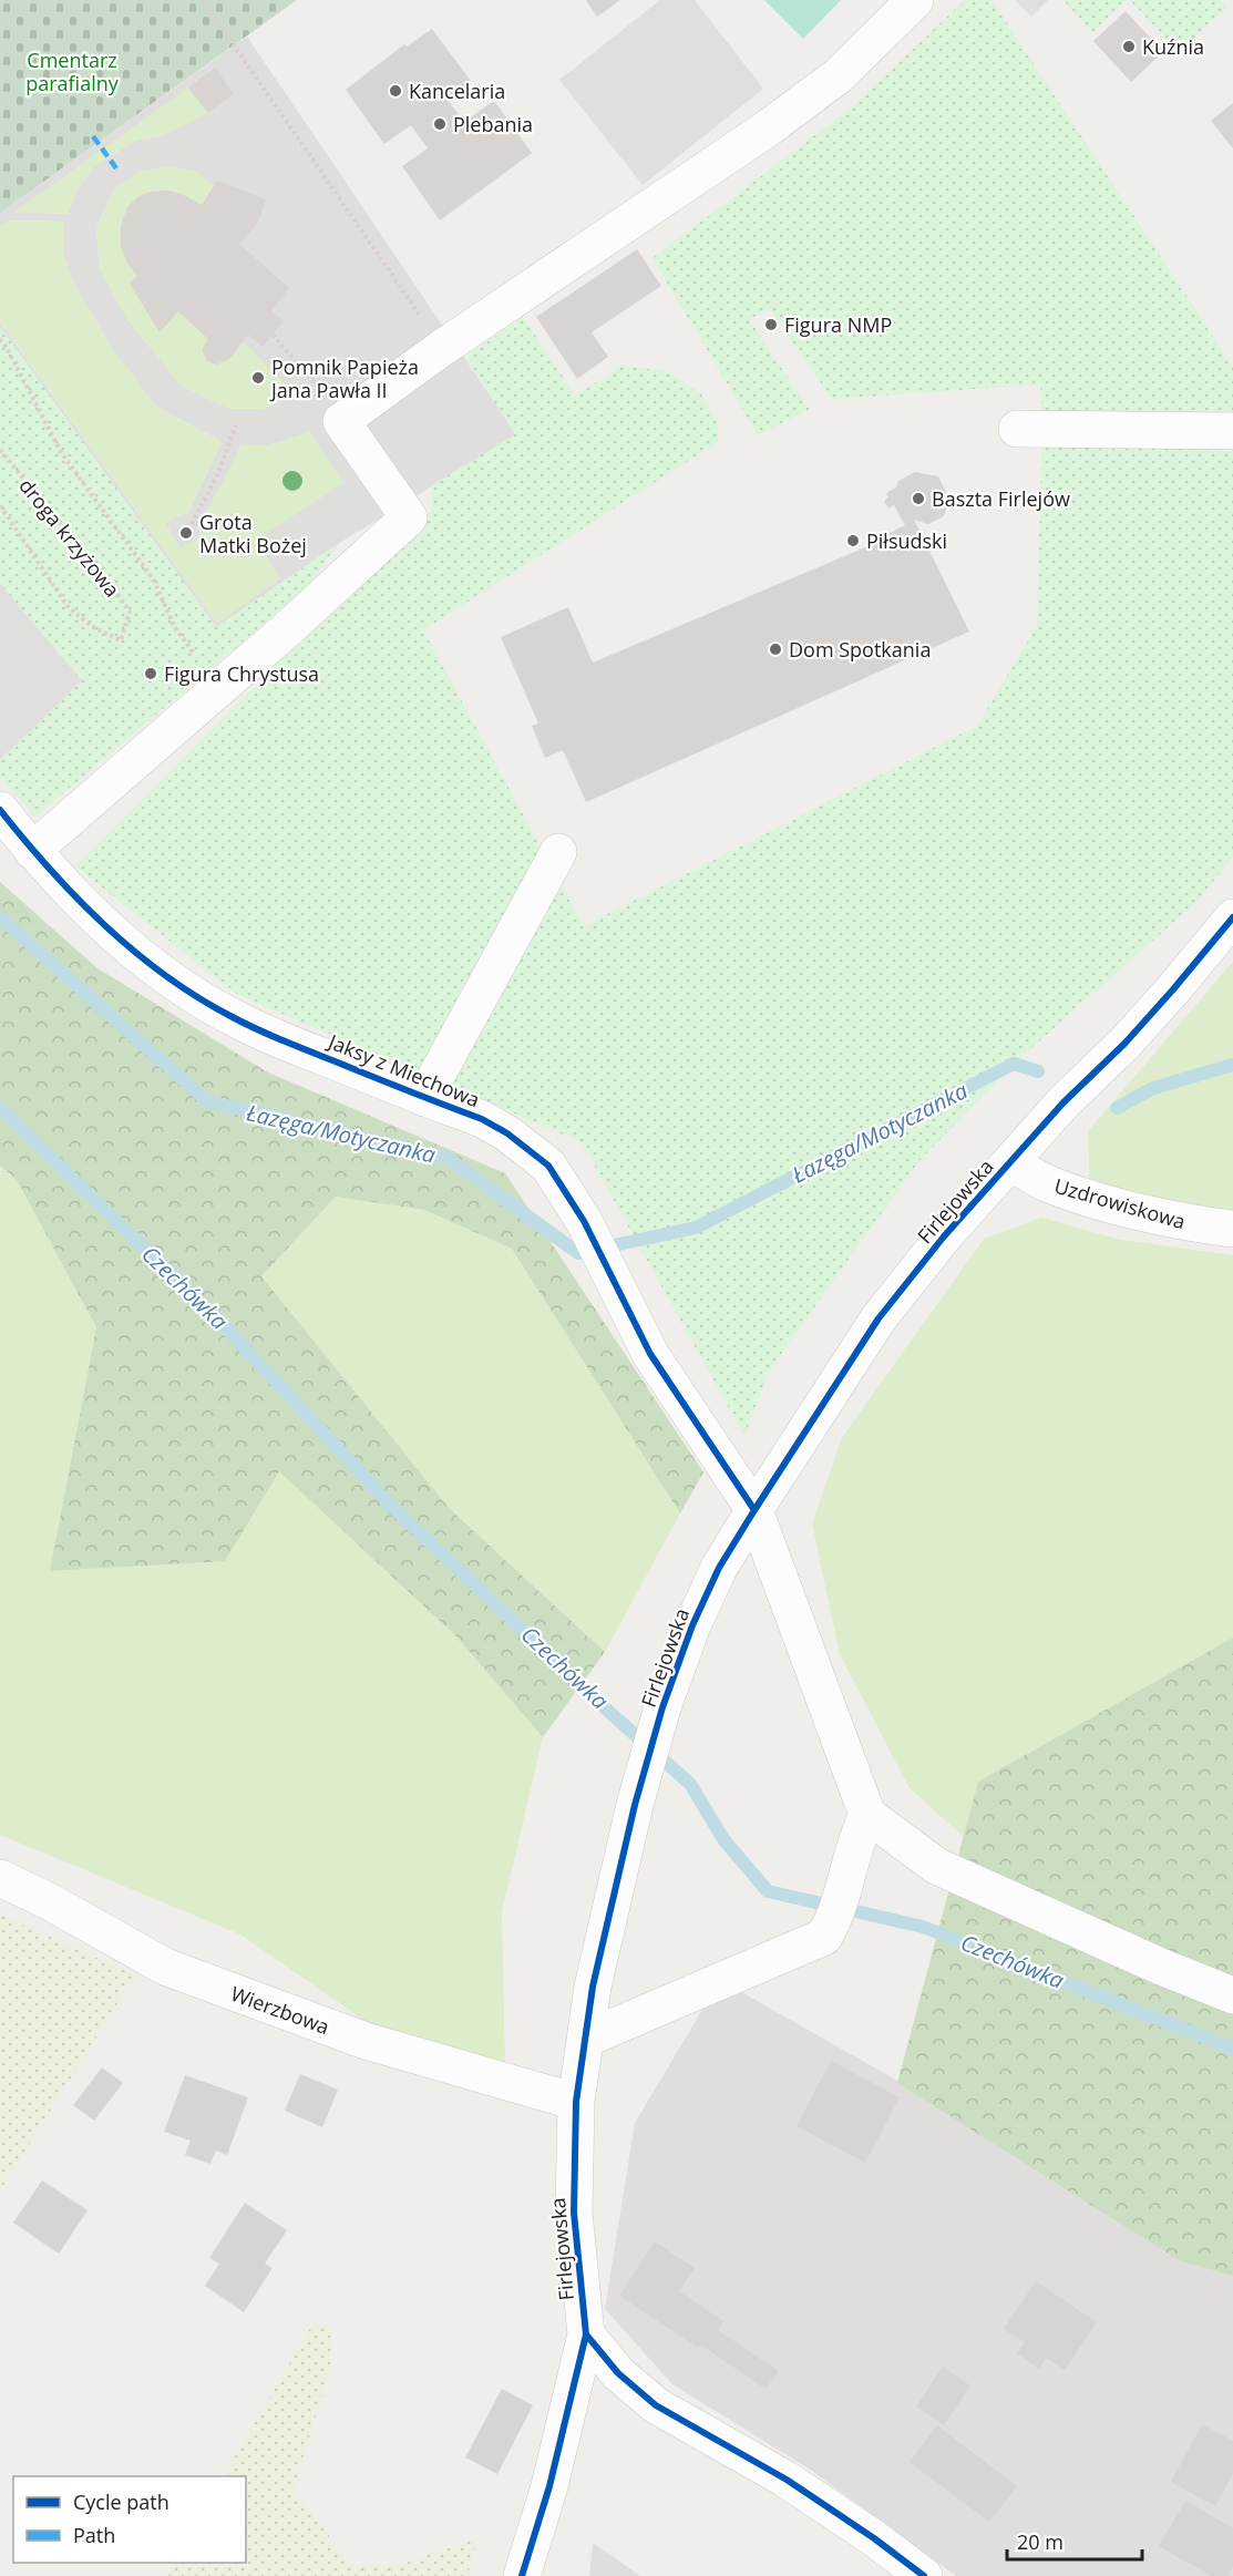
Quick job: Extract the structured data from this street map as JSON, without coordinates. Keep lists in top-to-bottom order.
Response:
{
  "streets": {
    "street": [
      "Jaksy z Miechowa",
      "Firlejowska",
      "Uzdrowiskowa",
      "Wierzbowa"
    ],
    "path": ["droga krzyżowa"]
  },
  "crossings": [
    ["Jaksy z Miechowa", "Firlejowska"],
    ["Firlejowska", "Uzdrowiskowa"],
    ["Firlejowska", "Wierzbowa"]
  ],
  "water": ["Łazęga/Motyczanka", "Czechówka"],
  "parks": ["Cmentarz parafialny"],
  "places": [
    "Kuźnia",
    "Kancelaria",
    "Plebania",
    "Figura NMP",
    "Pomnik Papieża Jana Pawła II",
    "Baszta Firlejów",
    "Grota Matki Bożej",
    "Piłsudski",
    "Dom Spotkania",
    "Figura Chrystusa"
  ],
  "legend": ["Cycle path", "Path"],
  "scale_bar": "20 m"
}
